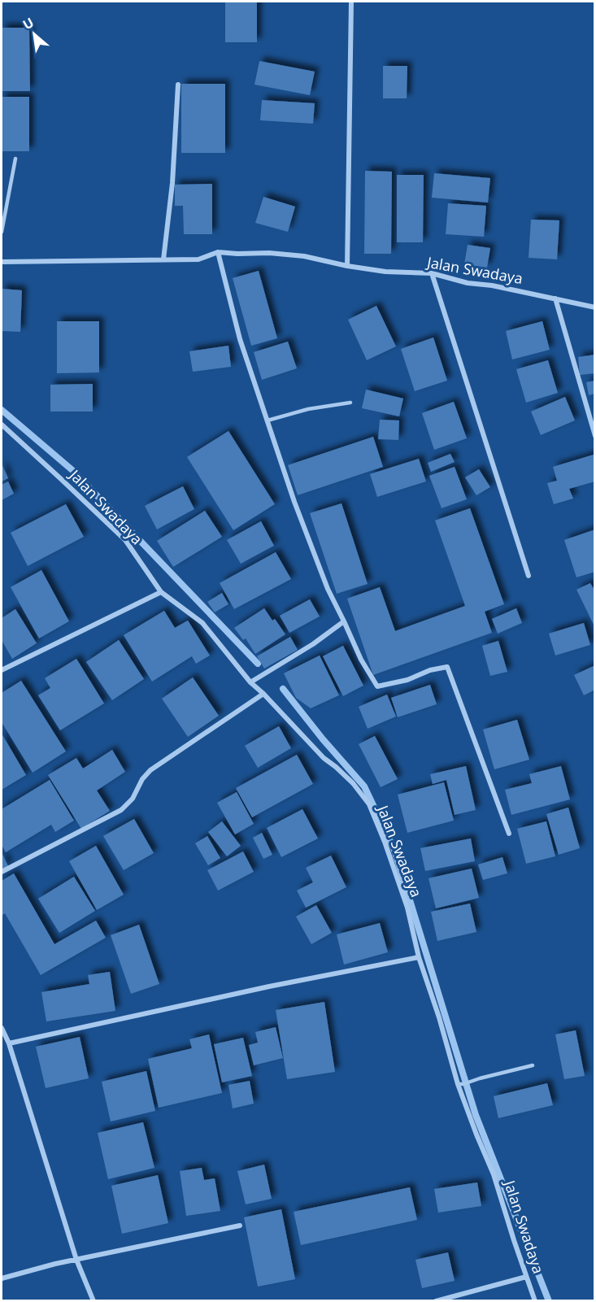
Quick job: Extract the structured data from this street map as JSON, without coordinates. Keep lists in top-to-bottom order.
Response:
{
  "streets": {
    "street": ["Jalan Swadaya"]
  },
  "north": "top left"
}
